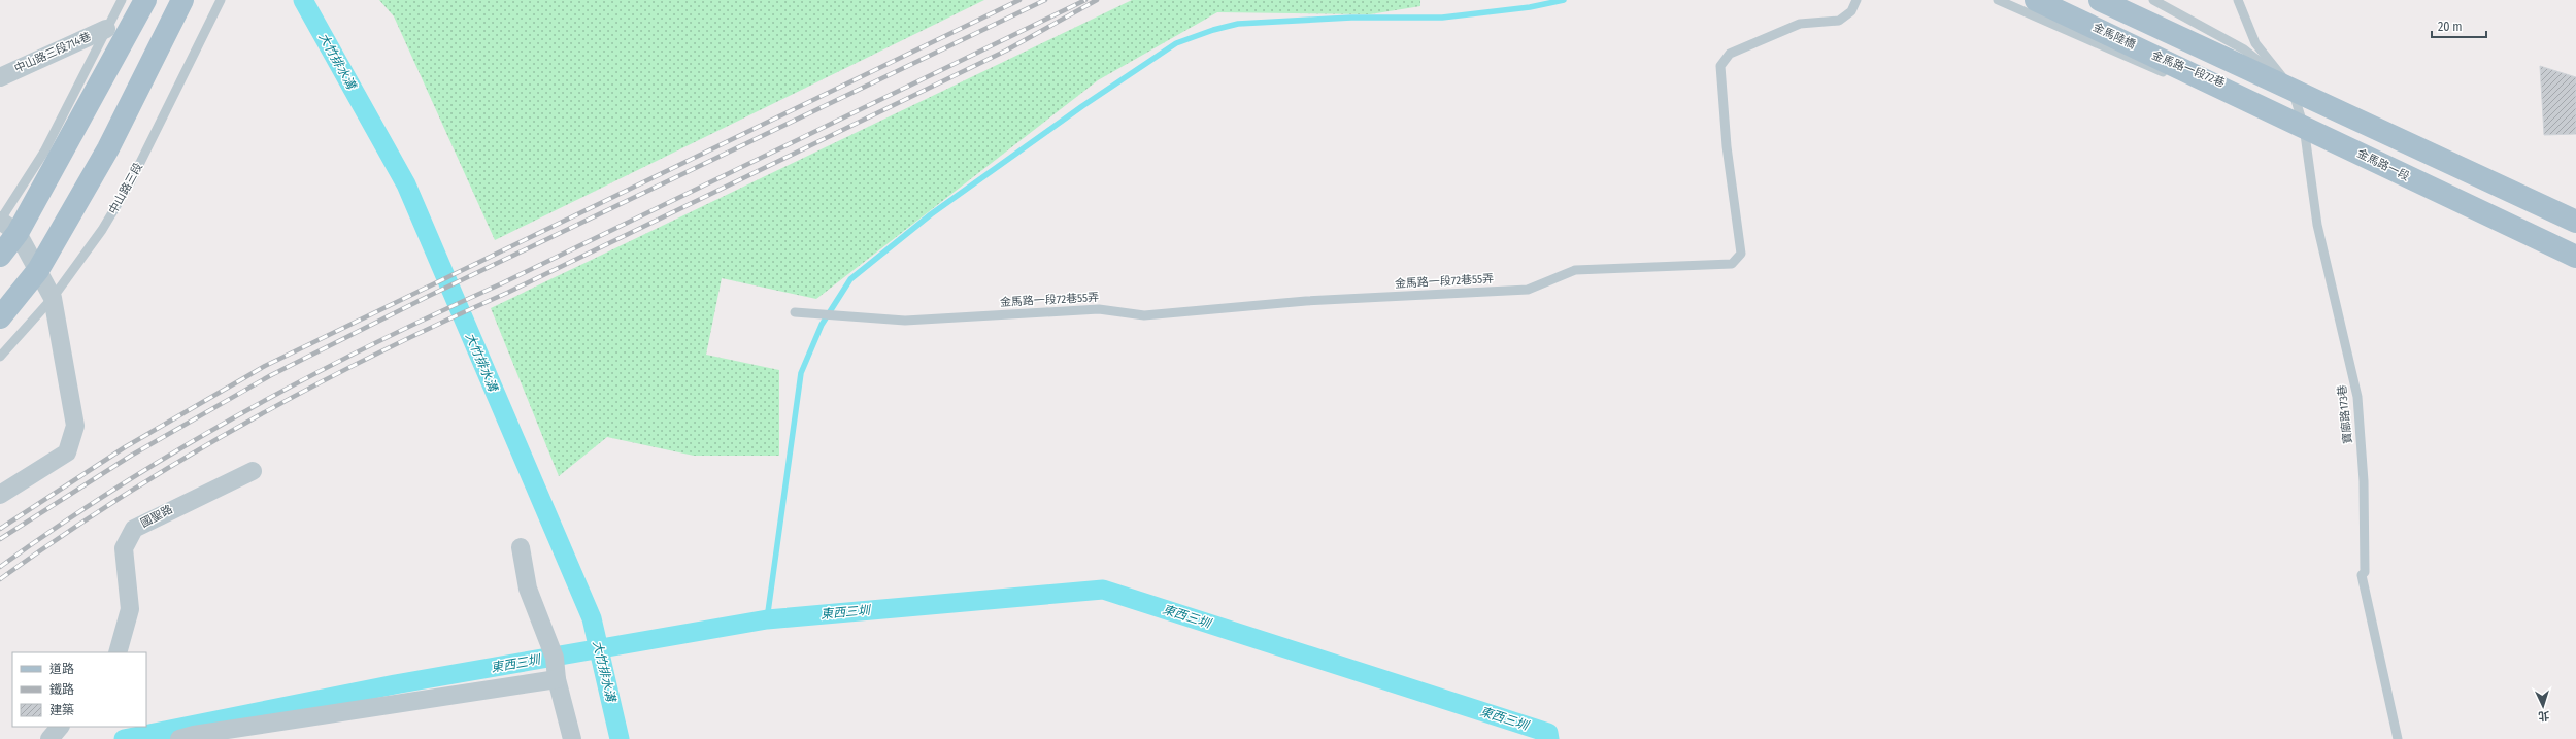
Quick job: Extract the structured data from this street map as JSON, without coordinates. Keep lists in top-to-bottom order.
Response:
{
  "streets": {
    "main road": ["金馬陸橋", "金馬路一段"],
    "street": ["中山路三段714巷", "國聖路"],
    "lane": [
      "金馬路一段72巷",
      "中山路三段",
      "金馬路一段72巷55弄",
      "寶廍路173巷"
    ]
  },
  "crossings": [
    ["金馬陸橋", "金馬路一段72巷"],
    ["金馬陸橋", "金馬路一段"],
    ["金馬路一段72巷", "金馬路一段"],
    ["金馬路一段", "寶廍路173巷"]
  ],
  "water": ["大竹排水溝", "東西三圳"],
  "legend": ["道路", "鐵路", "建築"],
  "scale_bar": "20 m",
  "north": "bottom"
}
